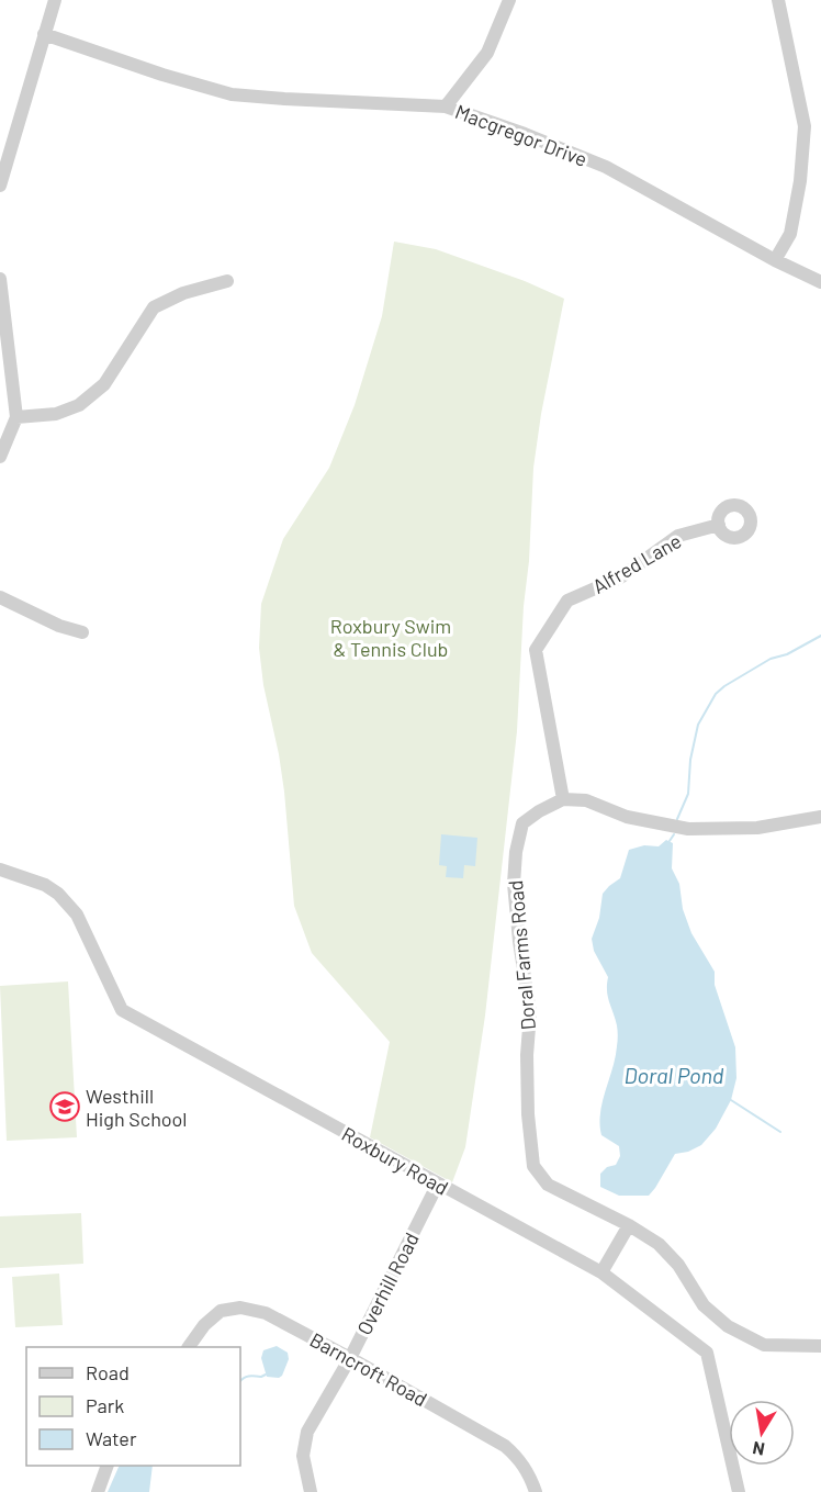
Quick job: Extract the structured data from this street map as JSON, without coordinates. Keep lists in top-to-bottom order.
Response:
{
  "streets": {
    "street": [
      "Macgregor Drive",
      "Alfred Lane",
      "Doral Farms Road",
      "Roxbury Road",
      "Overhill Road",
      "Barncroft Road"
    ]
  },
  "crossings": [
    ["Alfred Lane", "Doral Farms Road"],
    ["Roxbury Road", "Overhill Road"],
    ["Overhill Road", "Barncroft Road"]
  ],
  "water": ["Doral Pond"],
  "parks": ["Roxbury Swim & Tennis Club"],
  "places": {
    "school or university": ["Westhill High School"]
  },
  "legend": ["Road", "Park", "Water"],
  "north": "bottom"
}
